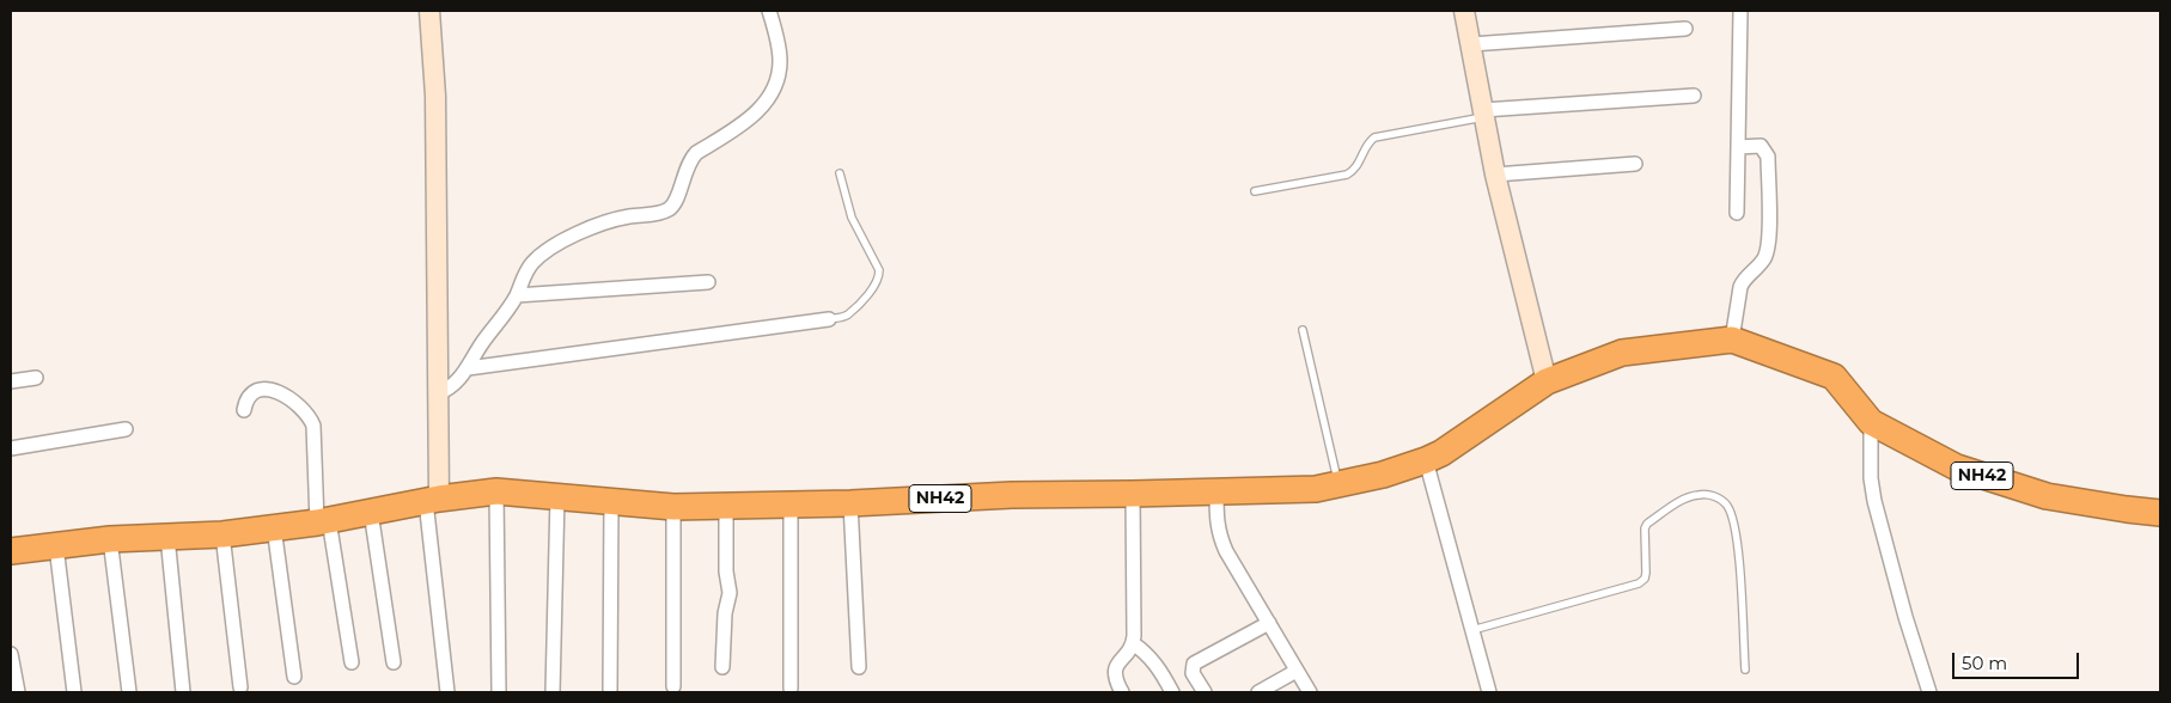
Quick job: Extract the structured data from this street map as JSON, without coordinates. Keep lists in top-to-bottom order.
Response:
{
  "streets": {
    "highway": ["NH42"]
  },
  "scale_bar": "50 m"
}
